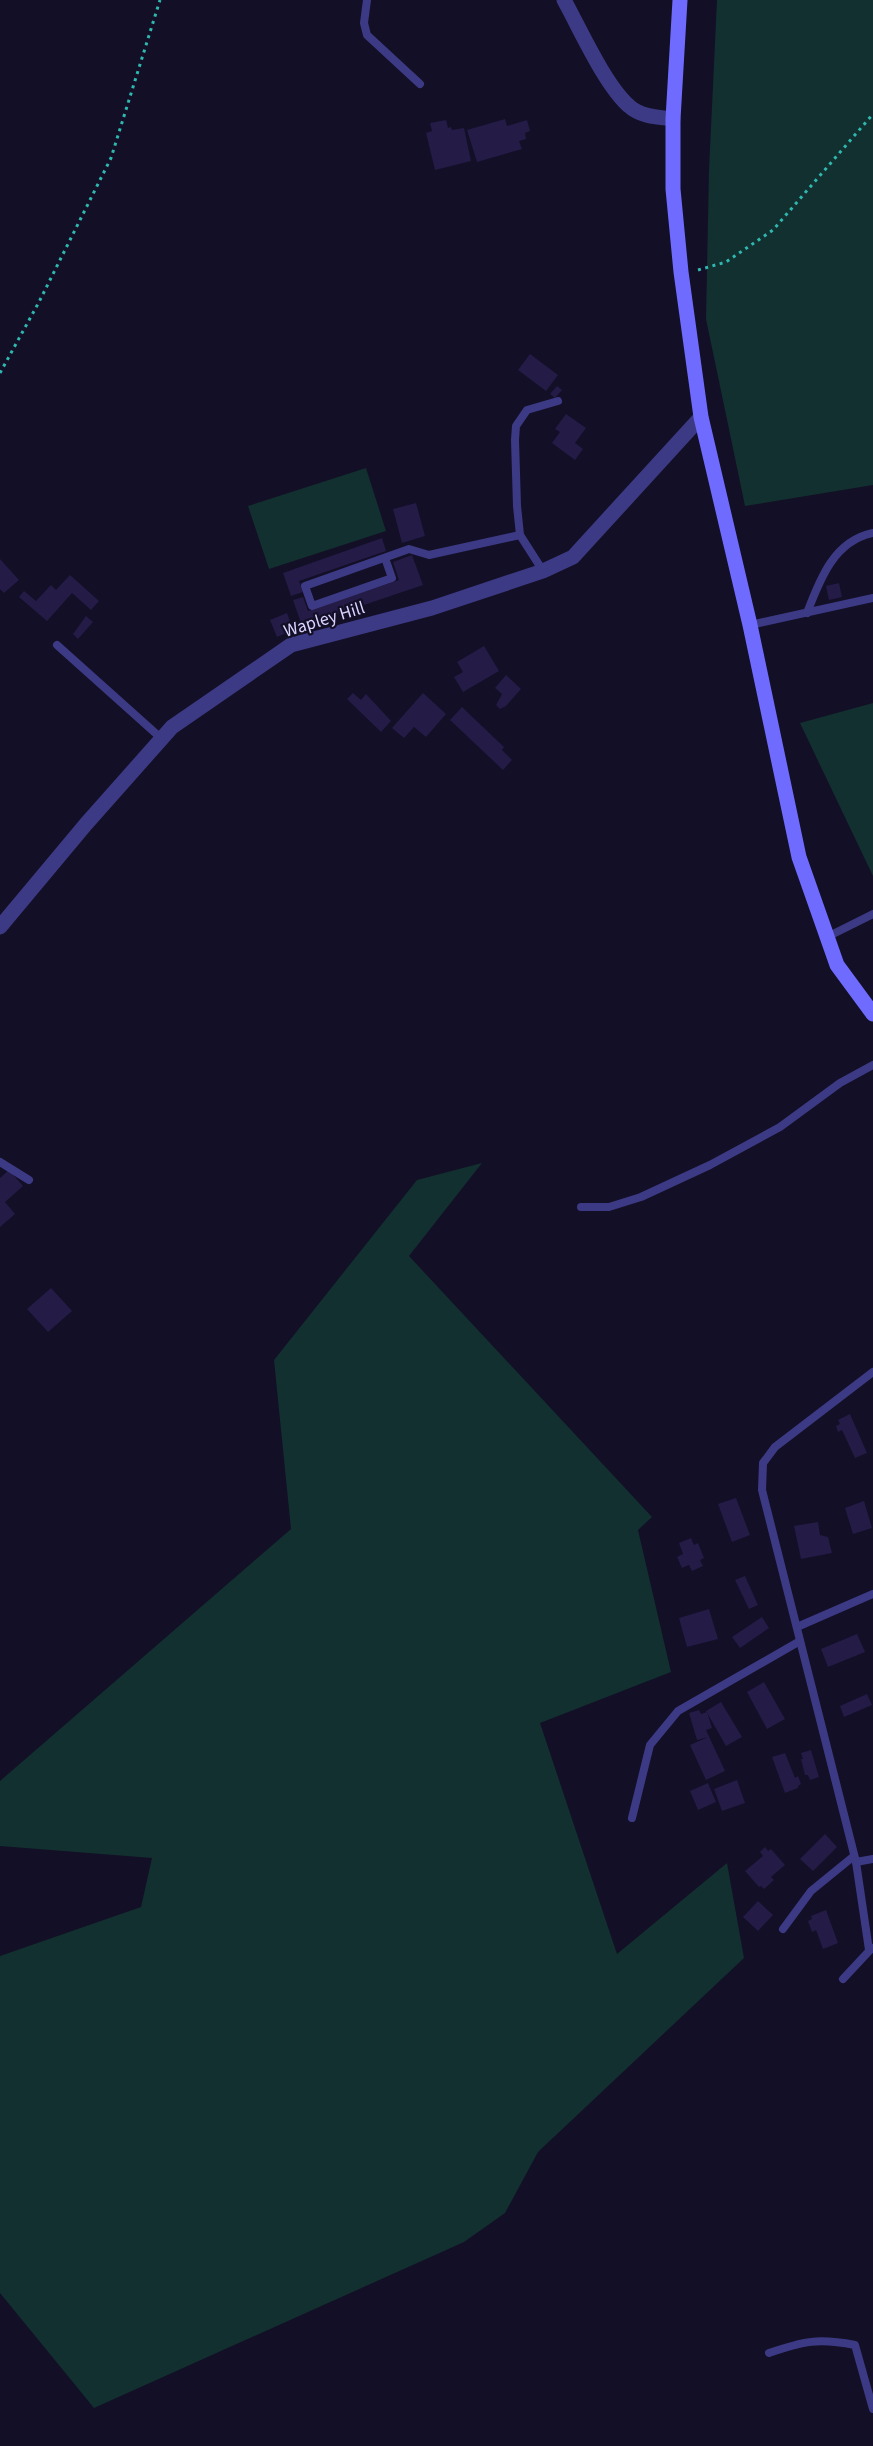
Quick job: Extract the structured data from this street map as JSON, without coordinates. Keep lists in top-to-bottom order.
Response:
{
  "streets": {
    "street": ["Wapley Hill"]
  }
}
